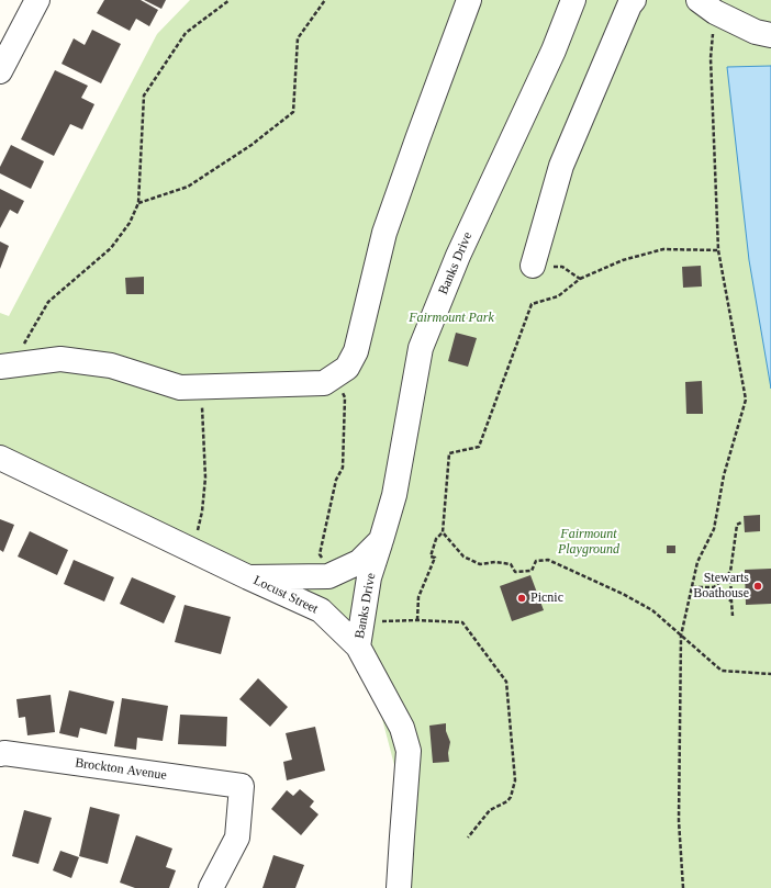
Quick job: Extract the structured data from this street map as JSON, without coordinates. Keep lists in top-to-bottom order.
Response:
{
  "streets": {
    "street": ["Banks Drive", "Locust Street", "Brockton Avenue"]
  },
  "crossings": [
    ["Banks Drive", "Locust Street"]
  ],
  "parks": ["Fairmount Park", "Fairmount Playground"],
  "places": ["Stewarts Boathouse", "Picnic"]
}
